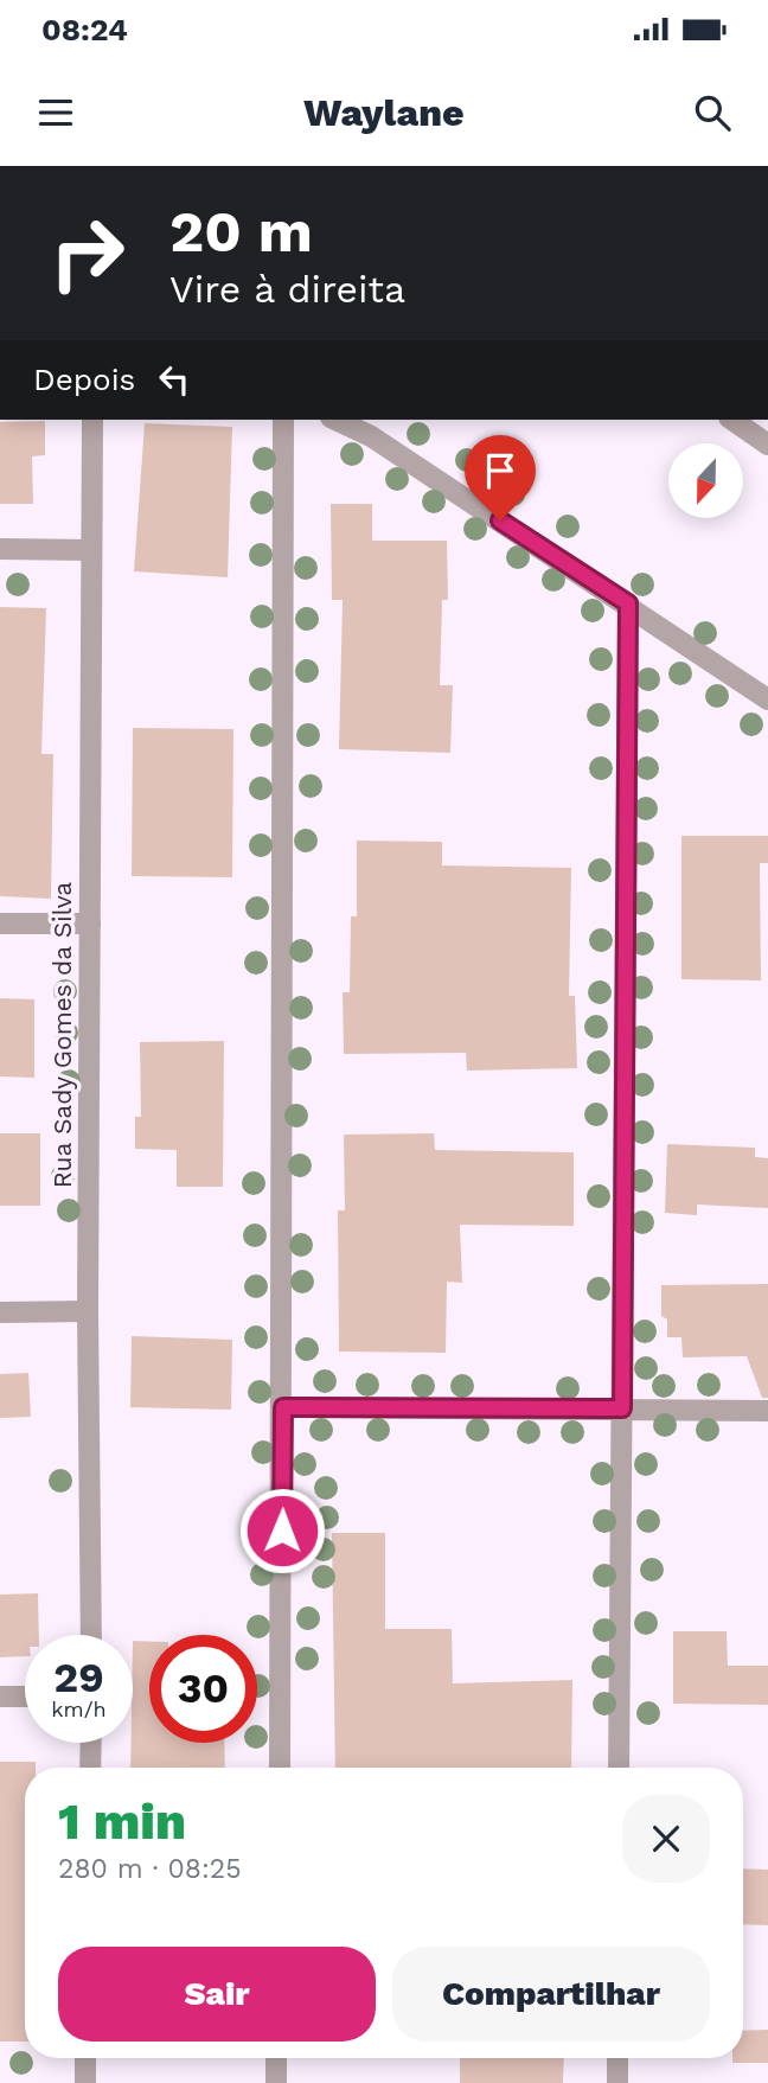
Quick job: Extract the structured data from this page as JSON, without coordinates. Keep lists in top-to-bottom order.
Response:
{
  "streets": {
    "street": ["Rua Sady Gomes da Silva"]
  },
  "north": "bottom",
  "page": {
    "status": "08:24",
    "header": "Waylane",
    "turn": ["20 m", "Vire à direita"],
    "then": "Depois",
    "speed": "29 km/h",
    "limit": "30",
    "heading": ["1 min", "280 m · 08:25"],
    "buttons": ["Sair", "Compartilhar"]
  }
}
